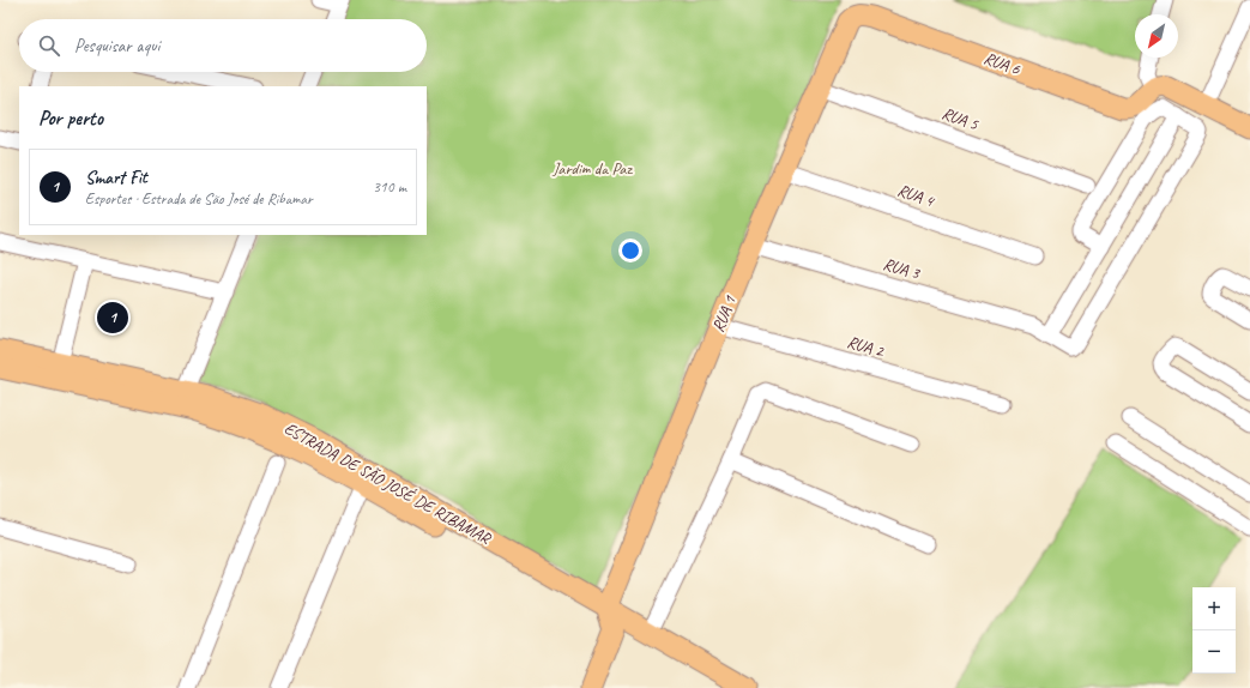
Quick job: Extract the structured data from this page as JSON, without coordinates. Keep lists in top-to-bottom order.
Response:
{
  "streets": {
    "main road": ["RUA 6", "RUA 1", "ESTRADA DE SÃO JOSÉ DE RIBAMAR"],
    "street": [
      "RUA 5",
      "RUA 4",
      "RUA 3",
      "RUA 2"
    ]
  },
  "crossings": [
    ["RUA 6", "RUA 1"],
    ["RUA 5", "RUA 1"],
    ["RUA 4", "RUA 1"],
    ["RUA 3", "RUA 1"],
    ["RUA 1", "RUA 2"],
    ["RUA 1", "ESTRADA DE SÃO JOSÉ DE RIBAMAR"]
  ],
  "parks": ["Jardim da Paz"],
  "north": "bottom left",
  "page": {
    "search": "Pesquisar aqui",
    "heading": "Por perto",
    "list": [
      {
        "mark": "1",
        "name": "Smart Fit",
        "note": "Esportes · Estrada de São José de Ribamar",
        "value": "310 m"
      }
    ],
    "pins": "1",
    "map_buttons": ["+", "−"]
  }
}
